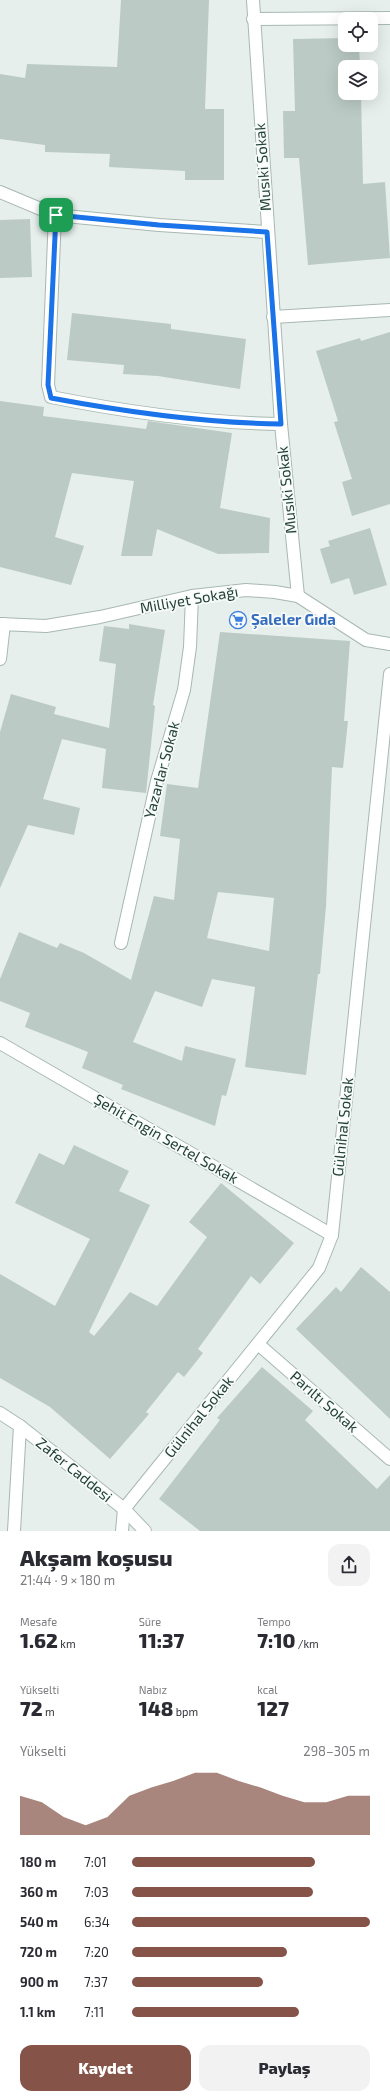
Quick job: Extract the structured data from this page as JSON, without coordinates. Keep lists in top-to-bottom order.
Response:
{
  "streets": {
    "street": [
      "Musıki Sokak",
      "Milliyet Sokağı",
      "Yazarlar Sokak",
      "Gülnihal Sokak",
      "Şehit Engin Sertel Sokak",
      "Parıltı Sokak",
      "Zafer Caddesi"
    ]
  },
  "crossings": [
    ["Musıki Sokak", "Milliyet Sokağı"],
    ["Milliyet Sokağı", "Yazarlar Sokak"],
    ["Gülnihal Sokak", "Şehit Engin Sertel Sokak"],
    ["Gülnihal Sokak", "Parıltı Sokak"],
    ["Gülnihal Sokak", "Zafer Caddesi"]
  ],
  "places": {
    "supermarket": ["Şaleler Gıda"]
  },
  "page": {
    "heading": ["Akşam koşusu", "21:44 · 9 × 180 m"],
    "stats": [
      ["Mesafe", "1.62 km"],
      ["Süre", "11:37"],
      ["Tempo", "7:10 /km"],
      ["Yükselti", "72 m"],
      ["Nabız", "148 bpm"],
      ["kcal", "127"]
    ],
    "chart": ["Yükselti", "298–305 m"],
    "list": [
      {
        "name": "180 m",
        "note": "7:01"
      },
      {
        "name": "360 m",
        "note": "7:03"
      },
      {
        "name": "540 m",
        "note": "6:34"
      },
      {
        "name": "720 m",
        "note": "7:20"
      },
      {
        "name": "900 m",
        "note": "7:37"
      },
      {
        "name": "1.1 km",
        "note": "7:11"
      }
    ],
    "buttons": ["Kaydet", "Paylaş"]
  }
}
